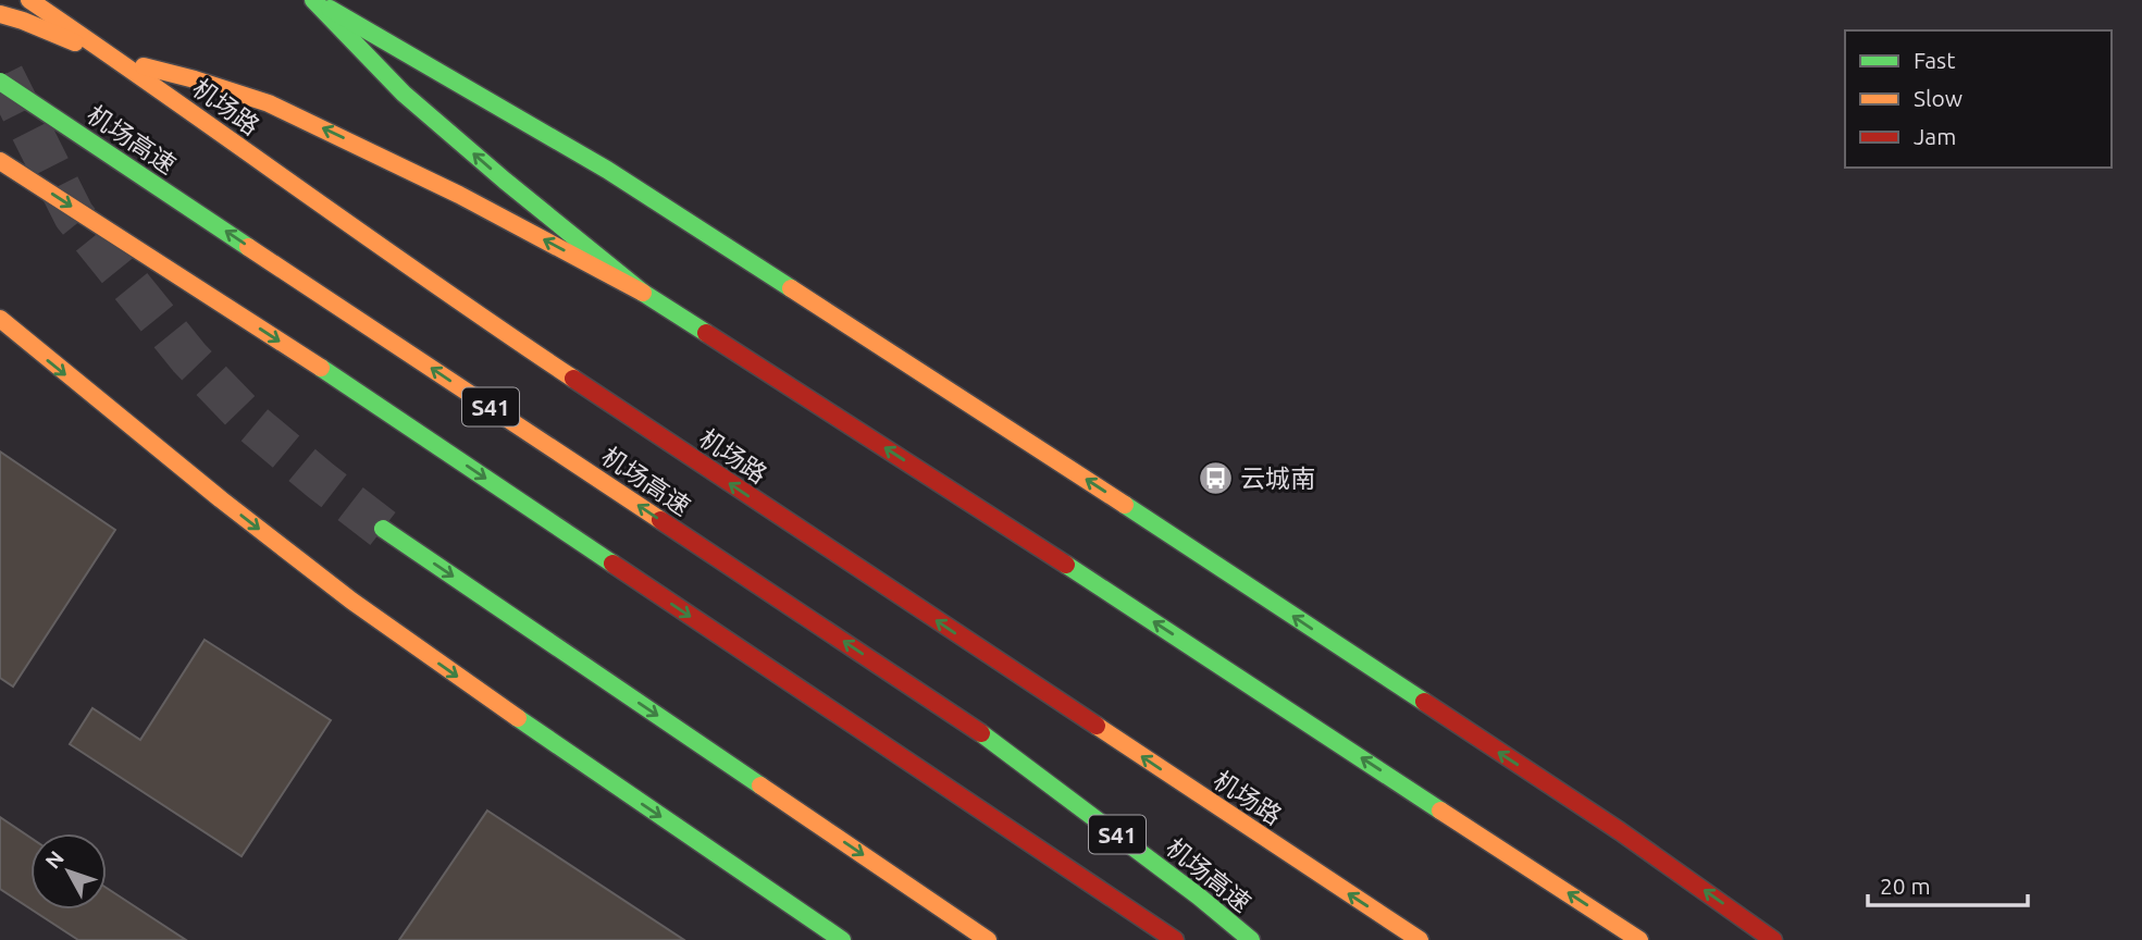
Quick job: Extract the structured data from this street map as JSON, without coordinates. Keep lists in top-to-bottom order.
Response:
{
  "streets": {
    "main road": ["机场路", "机场高速", "S41"]
  },
  "places": {
    "bus stop": ["云城南"]
  },
  "legend": ["Fast", "Slow", "Jam"],
  "scale_bar": "20 m",
  "north": "top left"
}
